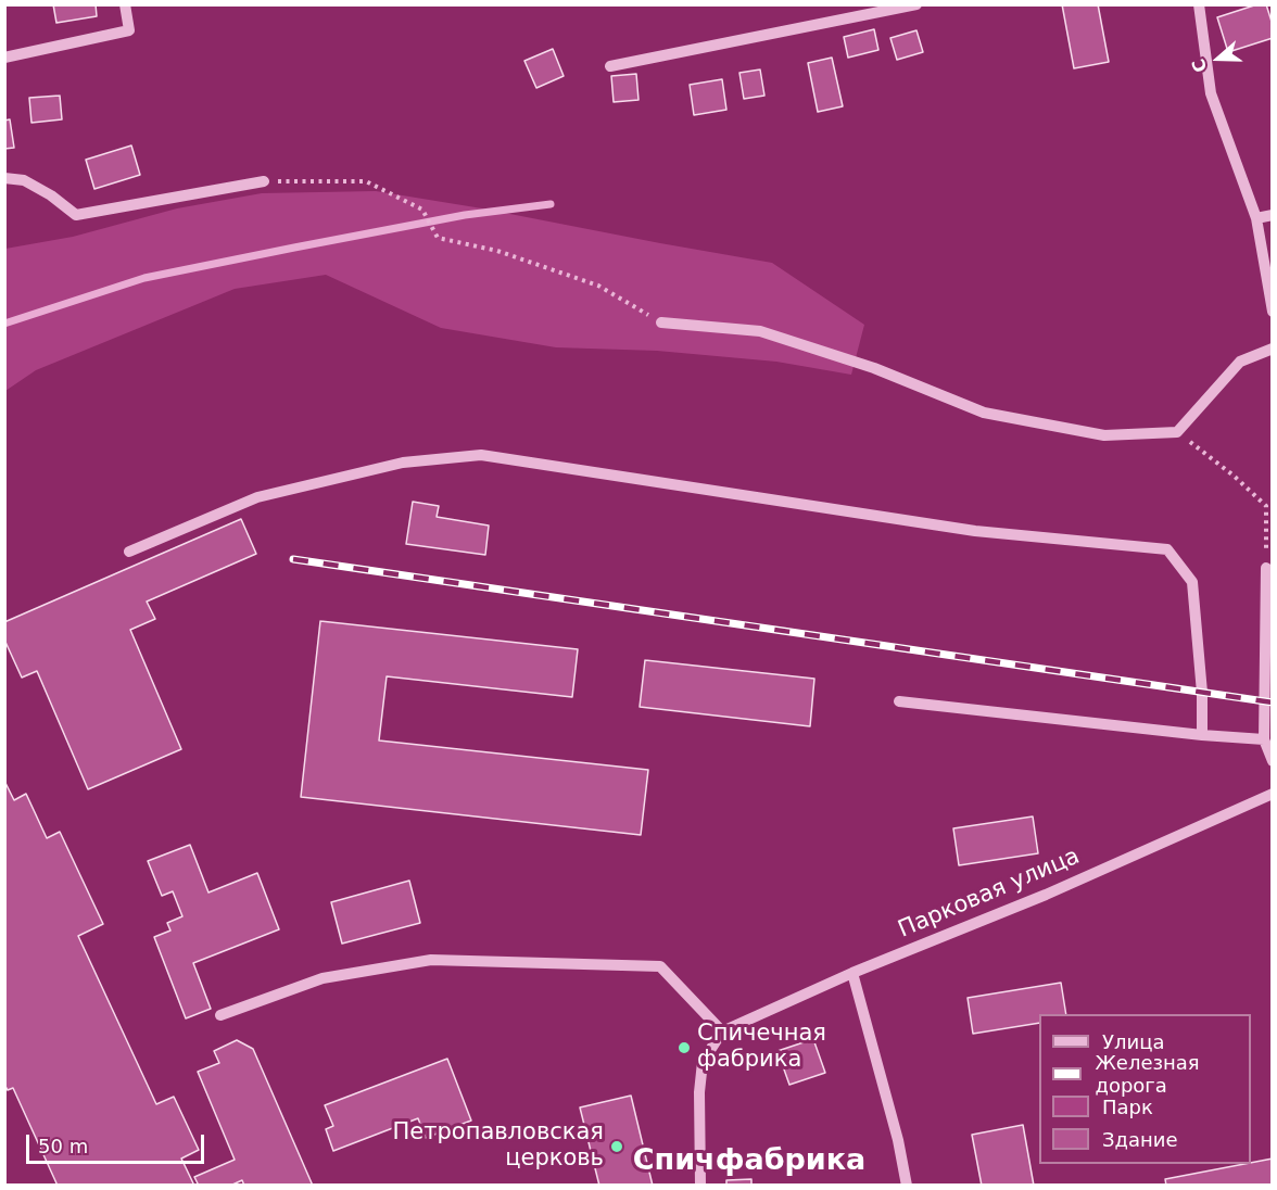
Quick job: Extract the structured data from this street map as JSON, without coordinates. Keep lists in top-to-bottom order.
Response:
{
  "streets": {
    "street": ["Парковая улица"]
  },
  "districts": ["Спичфабрика"],
  "places": ["Спичечная фабрика", "Петропавловская церковь"],
  "legend": [
    "Улица",
    "Железная дорога",
    "Парк",
    "Здание"
  ],
  "scale_bar": "50 m",
  "north": "left"
}
